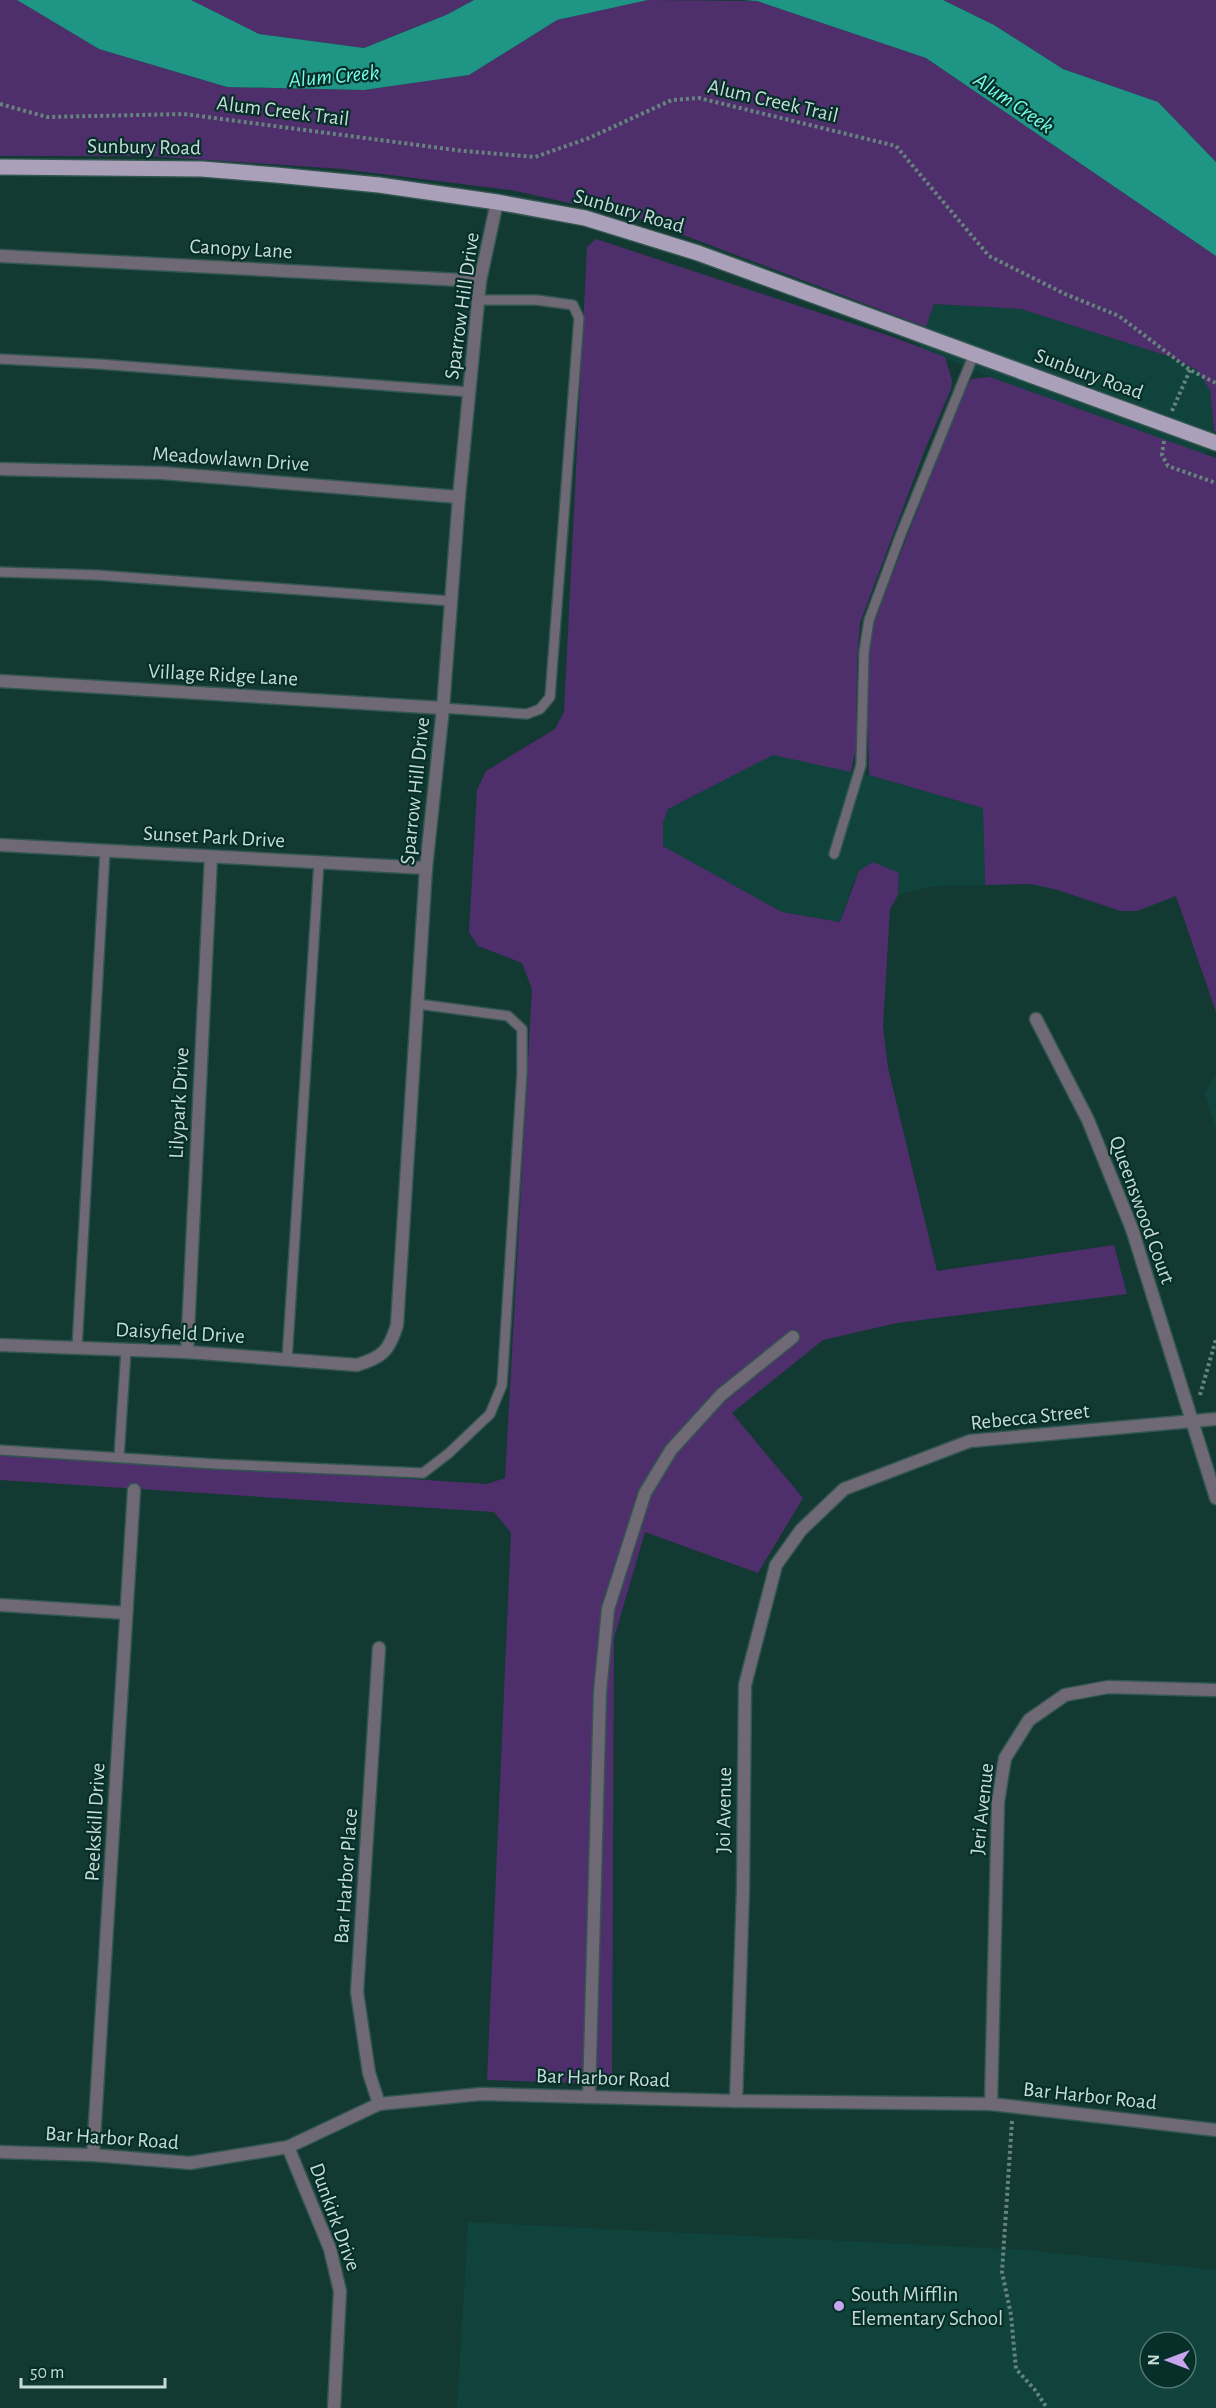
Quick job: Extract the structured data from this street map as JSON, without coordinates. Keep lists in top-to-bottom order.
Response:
{
  "streets": {
    "main road": ["Sunbury Road"],
    "street": [
      "Canopy Lane",
      "Sparrow Hill Drive",
      "Meadowlawn Drive",
      "Village Ridge Lane",
      "Sunset Park Drive",
      "Lilypark Drive",
      "Queenswood Court",
      "Daisyfield Drive",
      "Rebecca Street",
      "Jeri Avenue",
      "Joi Avenue",
      "Peekskill Drive",
      "Bar Harbor Place",
      "Bar Harbor Road",
      "Dunkirk Drive"
    ],
    "path": ["Alum Creek Trail"]
  },
  "crossings": [
    ["Sunbury Road", "Sparrow Hill Drive"],
    ["Canopy Lane", "Sparrow Hill Drive"],
    ["Sparrow Hill Drive", "Meadowlawn Drive"],
    ["Sparrow Hill Drive", "Village Ridge Lane"],
    ["Sparrow Hill Drive", "Sunset Park Drive"],
    ["Sparrow Hill Drive", "Daisyfield Drive"],
    ["Sunset Park Drive", "Lilypark Drive"],
    ["Lilypark Drive", "Daisyfield Drive"],
    ["Queenswood Court", "Rebecca Street"],
    ["Rebecca Street", "Joi Avenue"],
    ["Jeri Avenue", "Bar Harbor Road"],
    ["Joi Avenue", "Bar Harbor Road"],
    ["Peekskill Drive", "Bar Harbor Road"],
    ["Bar Harbor Place", "Bar Harbor Road"],
    ["Bar Harbor Road", "Dunkirk Drive"]
  ],
  "water": ["Alum Creek"],
  "places": ["South Mifflin Elementary School"],
  "scale_bar": "50 m",
  "north": "left"
}
